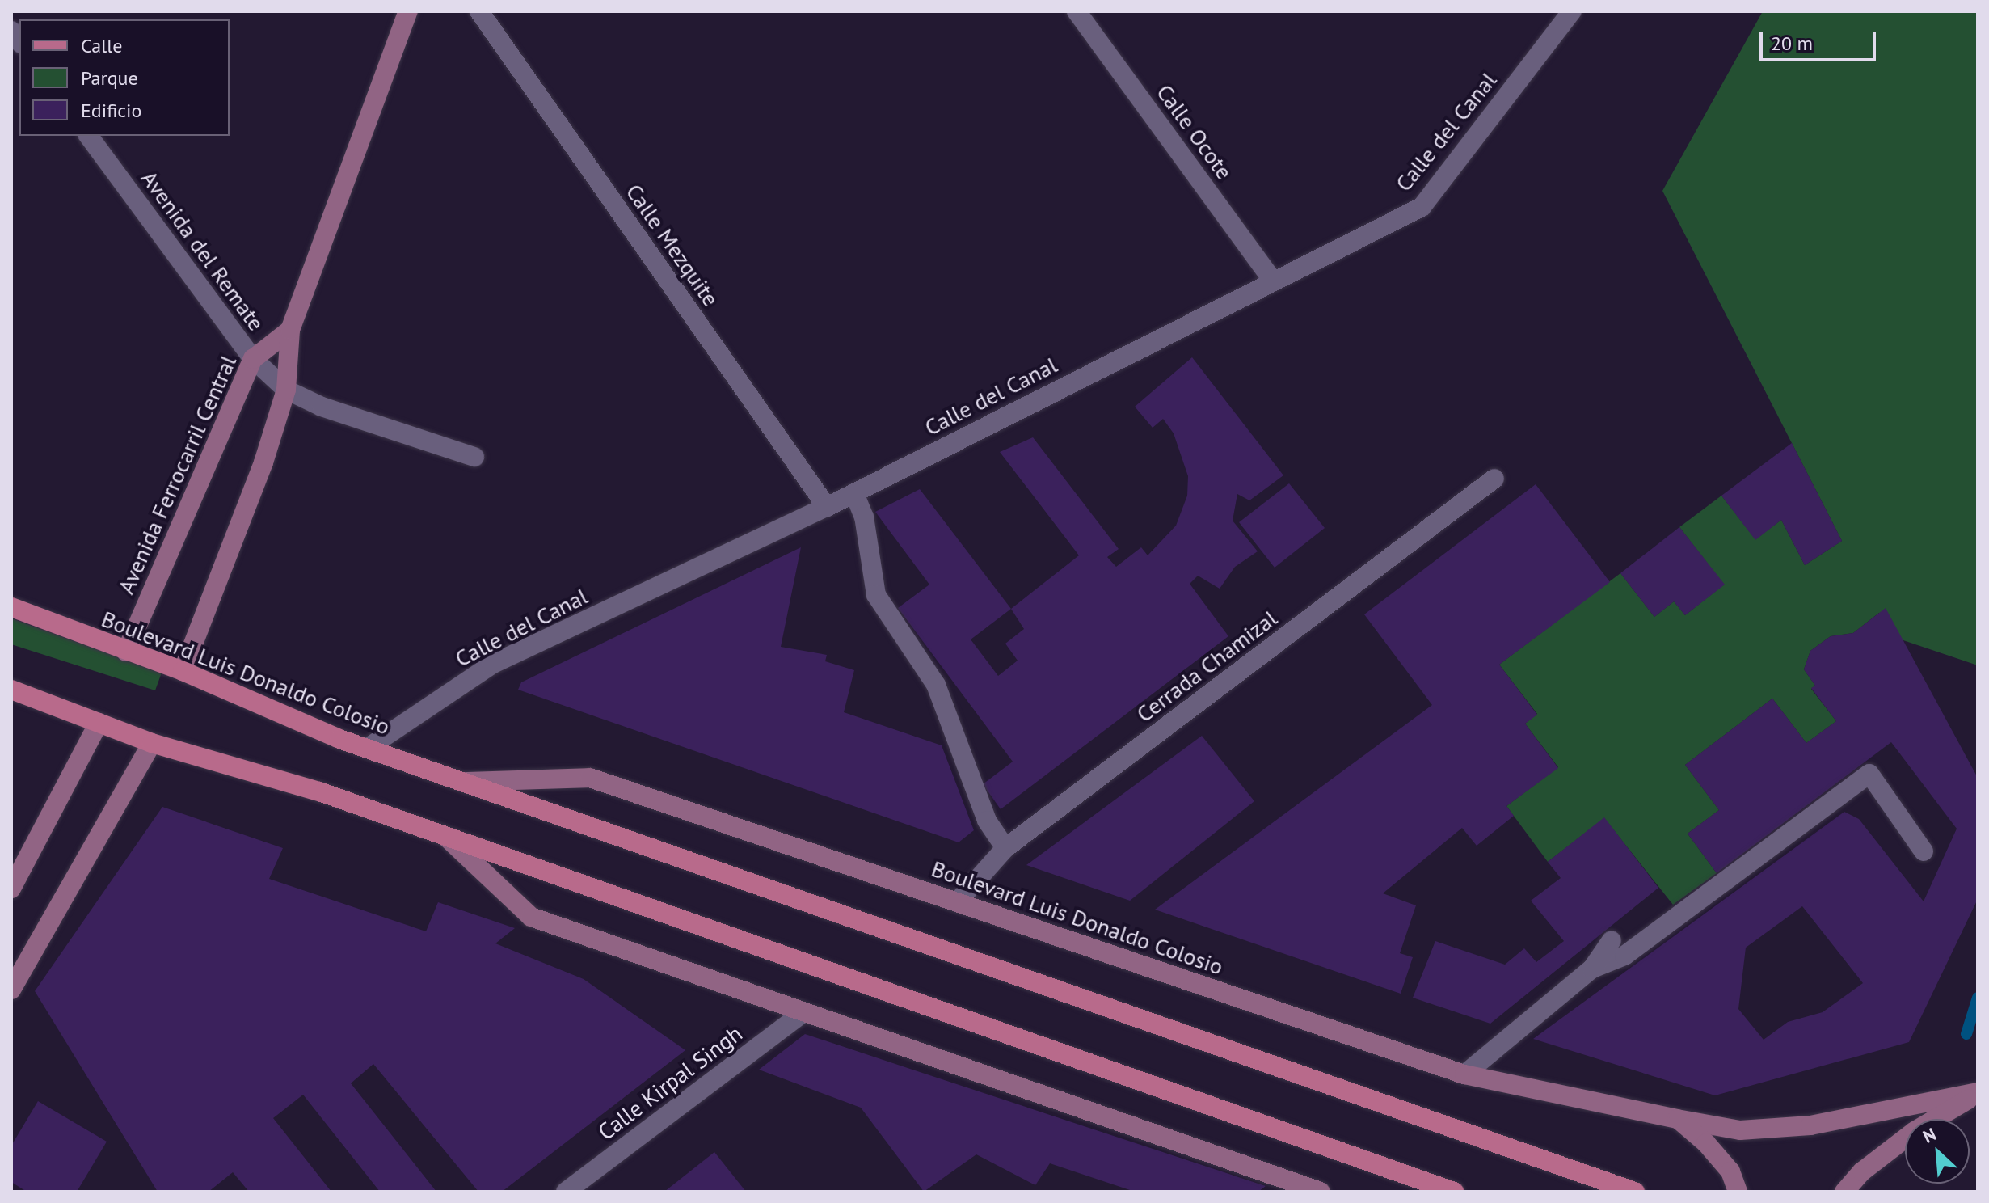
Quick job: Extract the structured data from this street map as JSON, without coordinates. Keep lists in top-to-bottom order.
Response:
{
  "streets": {
    "main road": ["Avenida Ferrocarril Central", "Boulevard Luis Donaldo Colosio"],
    "street": [
      "Calle Ocote",
      "Calle del Canal",
      "Calle Mezquite",
      "Avenida del Remate",
      "Cerrada Chamizal",
      "Calle Kirpal Singh"
    ]
  },
  "crossings": [
    ["Calle Ocote", "Calle del Canal"],
    ["Calle del Canal", "Calle Mezquite"],
    ["Calle del Canal", "Boulevard Luis Donaldo Colosio"],
    ["Avenida del Remate", "Avenida Ferrocarril Central"],
    ["Avenida Ferrocarril Central", "Boulevard Luis Donaldo Colosio"],
    ["Cerrada Chamizal", "Boulevard Luis Donaldo Colosio"]
  ],
  "legend": ["Calle", "Parque", "Edificio"],
  "scale_bar": "20 m",
  "north": "top left"
}
